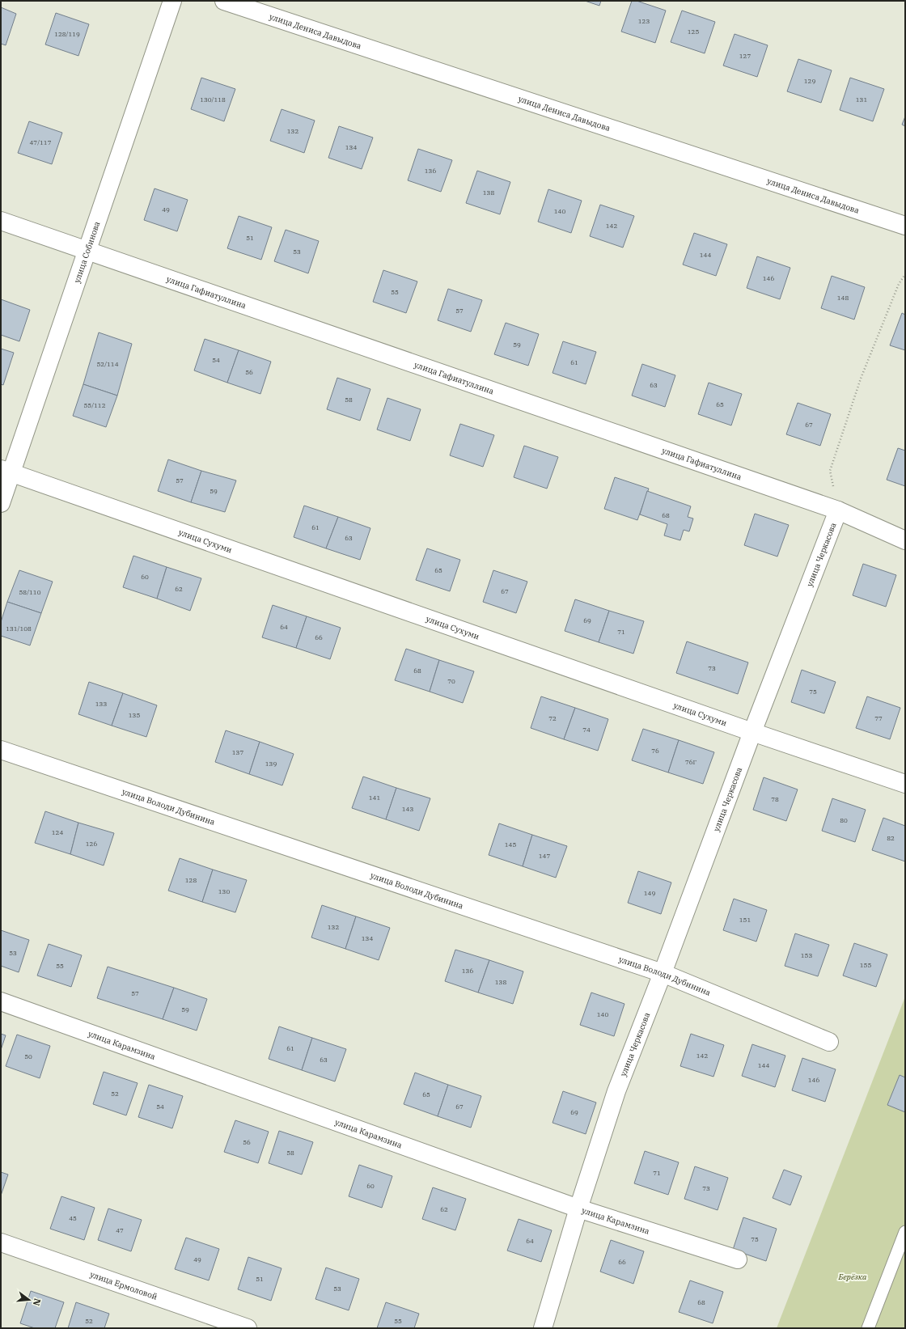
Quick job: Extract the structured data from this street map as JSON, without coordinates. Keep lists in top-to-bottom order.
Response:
{
  "streets": {
    "street": [
      "улица Дениса Давыдова",
      "улица Собинова",
      "улица Гафиатуллина",
      "улица Сухуми",
      "улица Черкасова",
      "улица Володи Дубинина",
      "улица Карамзина",
      "улица Ермоловой"
    ]
  },
  "crossings": [
    ["улица Собинова", "улица Гафиатуллина"],
    ["улица Собинова", "улица Сухуми"],
    ["улица Гафиатуллина", "улица Черкасова"],
    ["улица Сухуми", "улица Черкасова"],
    ["улица Черкасова", "улица Володи Дубинина"],
    ["улица Черкасова", "улица Карамзина"]
  ],
  "parks": ["Берёзка"],
  "house_numbers": [
    "123",
    "125",
    "128/119",
    "127",
    "129",
    "130/118",
    "131",
    "132",
    "47/117",
    "134",
    "136",
    "138",
    "49",
    "140",
    "142",
    "51",
    "53",
    "144",
    "146",
    "55",
    "148",
    "57",
    "59",
    "54",
    "61",
    "52/114",
    "56",
    "63",
    "58",
    "65",
    "55/112",
    "67",
    "57",
    "59",
    "68",
    "61",
    "63",
    "65",
    "60",
    "62",
    "67",
    "58/110",
    "69",
    "64",
    "131/108",
    "71",
    "66",
    "73",
    "68",
    "70",
    "75",
    "133",
    "135",
    "72",
    "77",
    "74",
    "76",
    "137",
    "76Г",
    "139",
    "141",
    "78",
    "143",
    "80",
    "124",
    "82",
    "126",
    "145",
    "147",
    "128",
    "130",
    "149",
    "151",
    "132",
    "134",
    "53",
    "153",
    "155",
    "55",
    "136",
    "138",
    "57",
    "59",
    "140",
    "61",
    "142",
    "50",
    "63",
    "144",
    "146",
    "52",
    "65",
    "54",
    "67",
    "69",
    "56",
    "58",
    "71",
    "60",
    "73",
    "62",
    "45",
    "47",
    "75",
    "64",
    "49",
    "66",
    "51",
    "53",
    "68",
    "52",
    "55"
  ],
  "north": "right"
}
